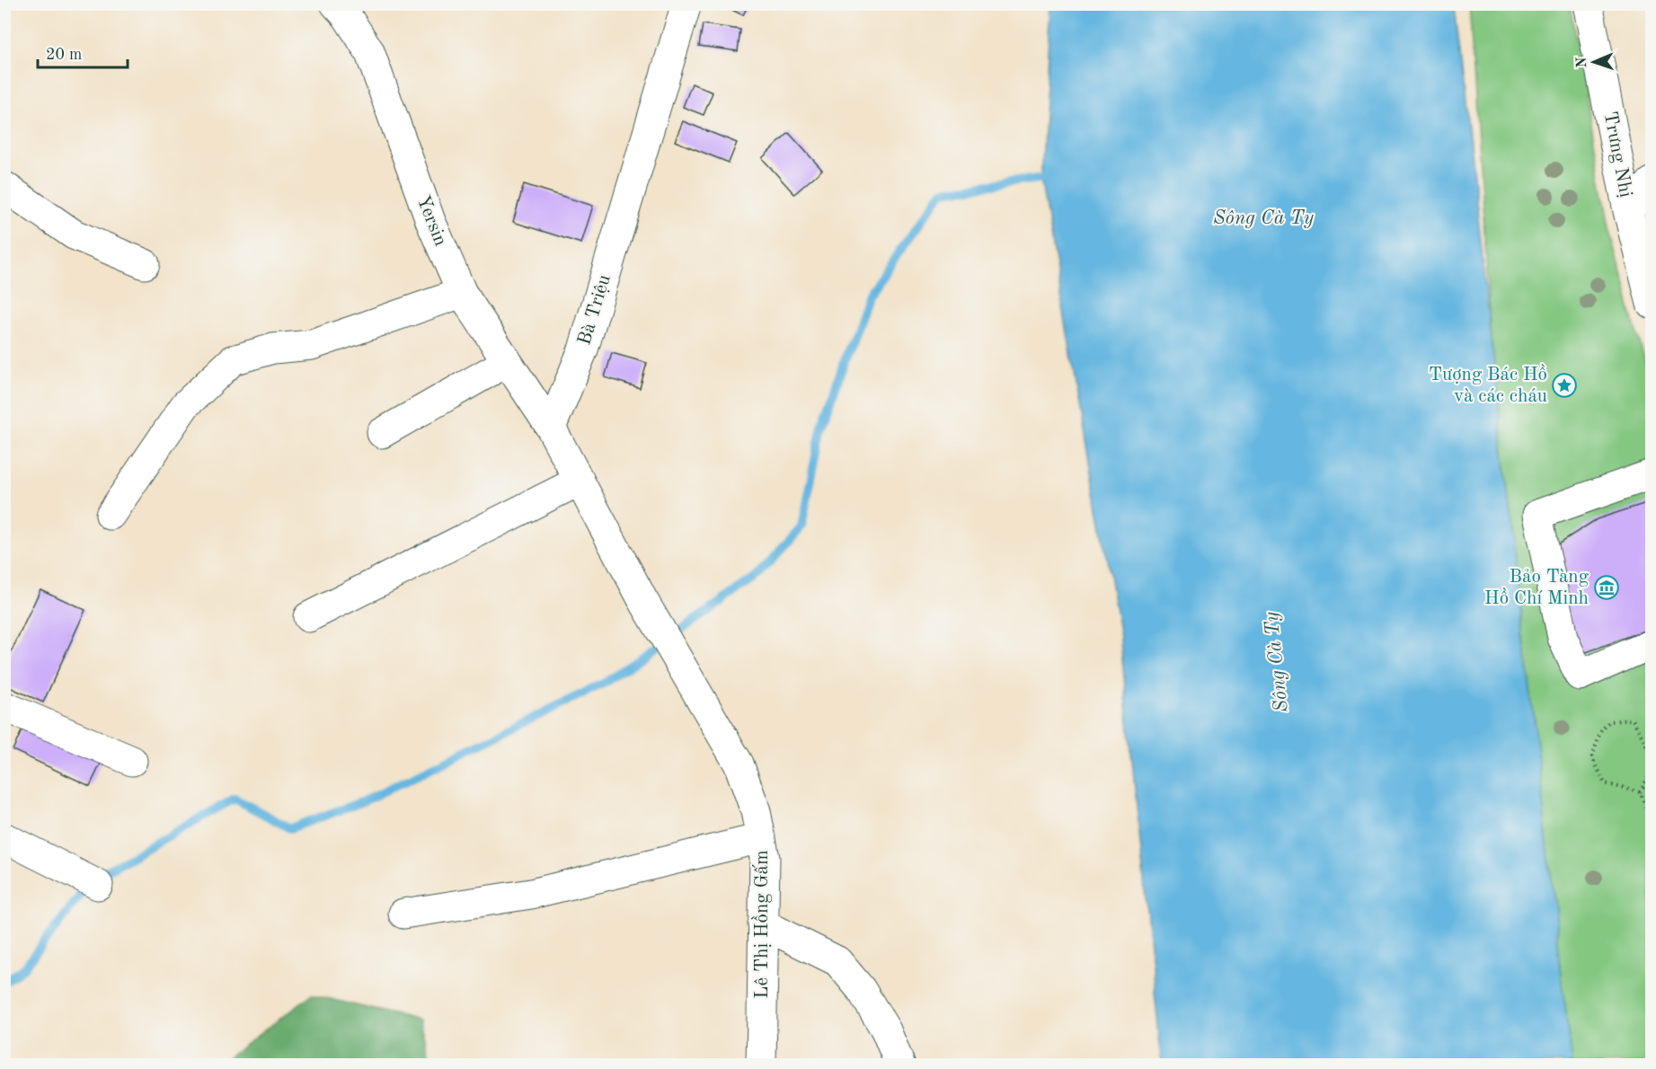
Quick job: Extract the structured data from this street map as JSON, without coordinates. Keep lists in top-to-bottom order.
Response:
{
  "streets": {
    "street": [
      "Trưng Nhị",
      "Yersin",
      "Bà Triệu",
      "Lê Thị Hồng Gấm"
    ]
  },
  "crossings": [
    ["Yersin", "Bà Triệu"]
  ],
  "water": ["Sông Cà Ty"],
  "places": {
    "place": ["Tượng Bác Hồ và các cháu"],
    "museum": ["Bảo Tàng Hồ Chí Minh"]
  },
  "scale_bar": "20 m",
  "north": "left"
}
